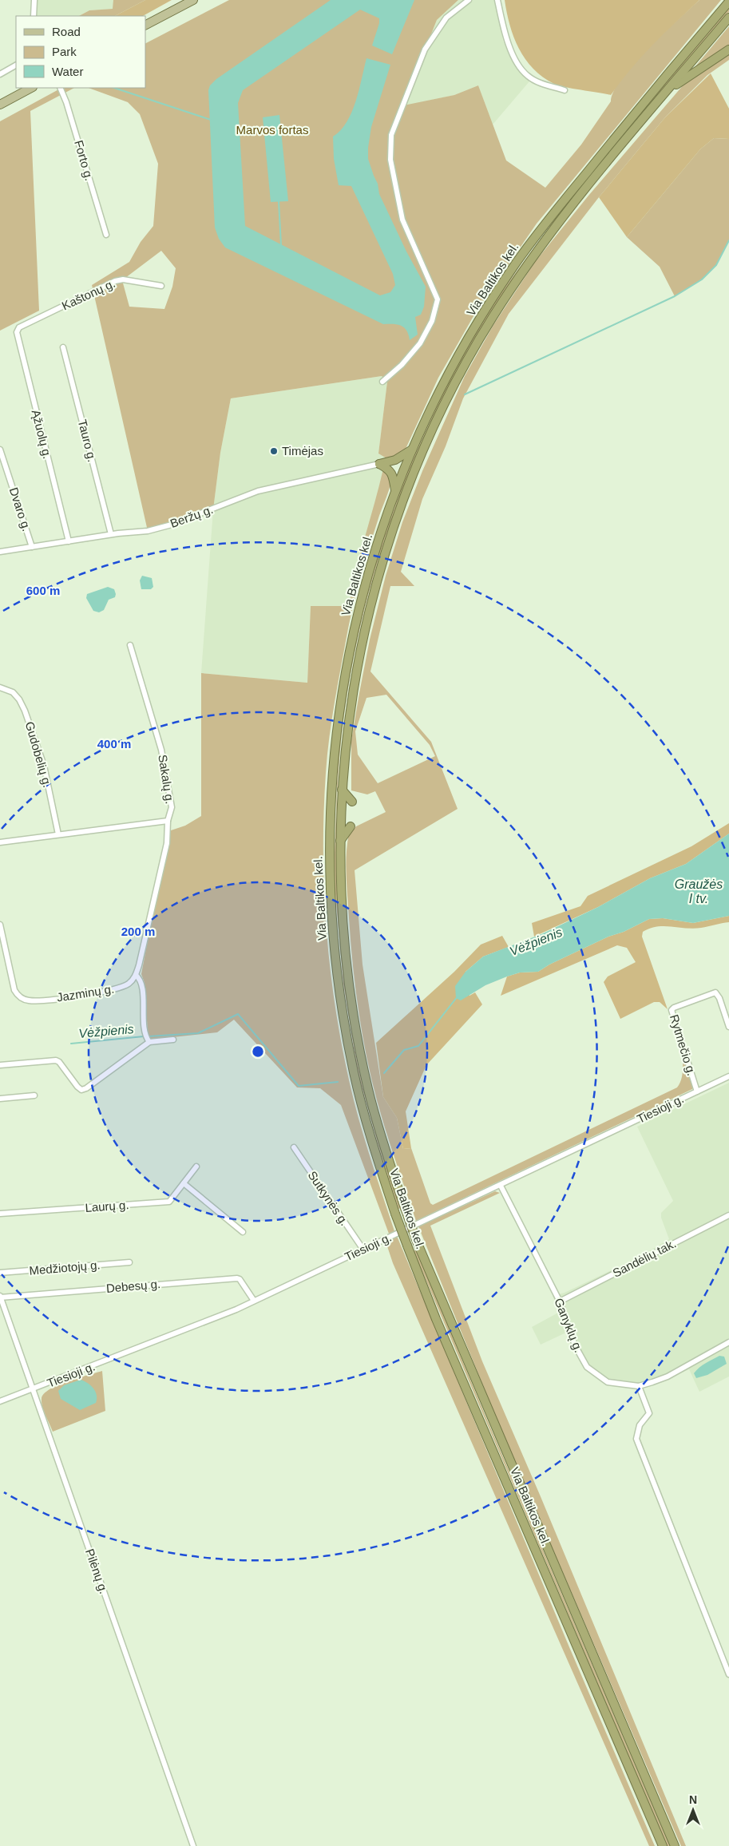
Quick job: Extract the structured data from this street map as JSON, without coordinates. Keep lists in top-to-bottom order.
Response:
{
  "streets": {
    "highway": ["Via Baltikos kel."],
    "street": [
      "Forto g.",
      "Kaštonų g.",
      "Ąžuolų g.",
      "Tauro g.",
      "Dvaro g.",
      "Beržų g.",
      "Gudobelių g.",
      "Sakalų g.",
      "Jazminų g.",
      "Rytmečio g.",
      "Tiesioji g.",
      "Sutkynės g.",
      "Laurų g.",
      "Sandėlių tak.",
      "Medžiotojų g.",
      "Debesų g.",
      "Ganyklų g.",
      "Pilėnų g."
    ]
  },
  "crossings": [
    ["Kaštonų g.", "Ąžuolų g."],
    ["Ąžuolų g.", "Beržų g."],
    ["Tauro g.", "Beržų g."],
    ["Dvaro g.", "Beržų g."],
    ["Gudobelių g.", "Sakalų g."],
    ["Rytmečio g.", "Tiesioji g."],
    ["Tiesioji g.", "Sutkynės g."],
    ["Tiesioji g.", "Debesų g."],
    ["Tiesioji g.", "Ganyklų g."],
    ["Tiesioji g.", "Pilėnų g."],
    ["Sandėlių tak.", "Ganyklų g."],
    ["Debesų g.", "Pilėnų g."]
  ],
  "water": ["Graužės I tv.", "Vėžpienis"],
  "parks": ["Marvos fortas"],
  "places": ["Timėjas"],
  "legend": ["Road", "Park", "Water"],
  "north": "top",
  "rings": ["600 m", "400 m", "200 m"]
}
